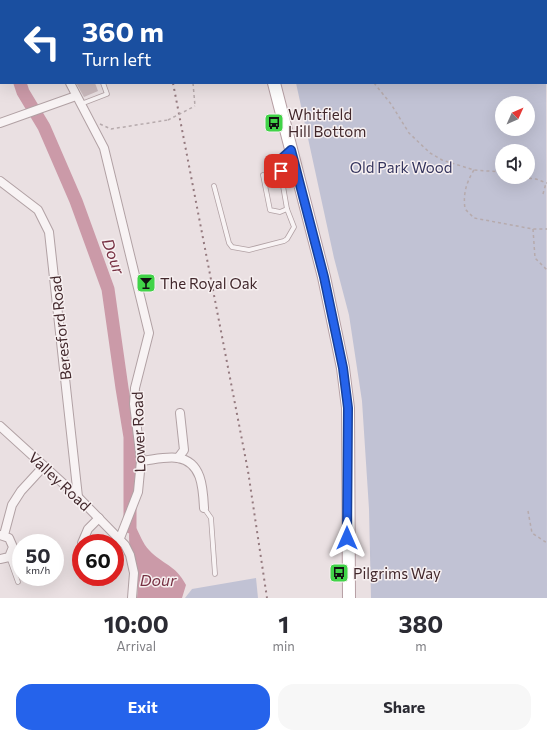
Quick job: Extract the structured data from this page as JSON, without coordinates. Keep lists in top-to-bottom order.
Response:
{
  "streets": {
    "street": ["Beresford Road", "Lower Road", "Valley Road"]
  },
  "crossings": [
    ["Beresford Road", "Valley Road"]
  ],
  "water": ["Dour"],
  "parks": ["Old Park Wood"],
  "places": {
    "bus stop": ["Whitfield Hill Bottom", "Pilgrims Way"],
    "bar": ["The Royal Oak"]
  },
  "north": "top right",
  "page": {
    "turn": ["360 m", "Turn left"],
    "speed": "50 km/h",
    "limit": "60",
    "eta": [
      "10:00",
      "Arrival",
      "1",
      "min",
      "380",
      "m"
    ],
    "buttons": ["Exit", "Share"]
  }
}
